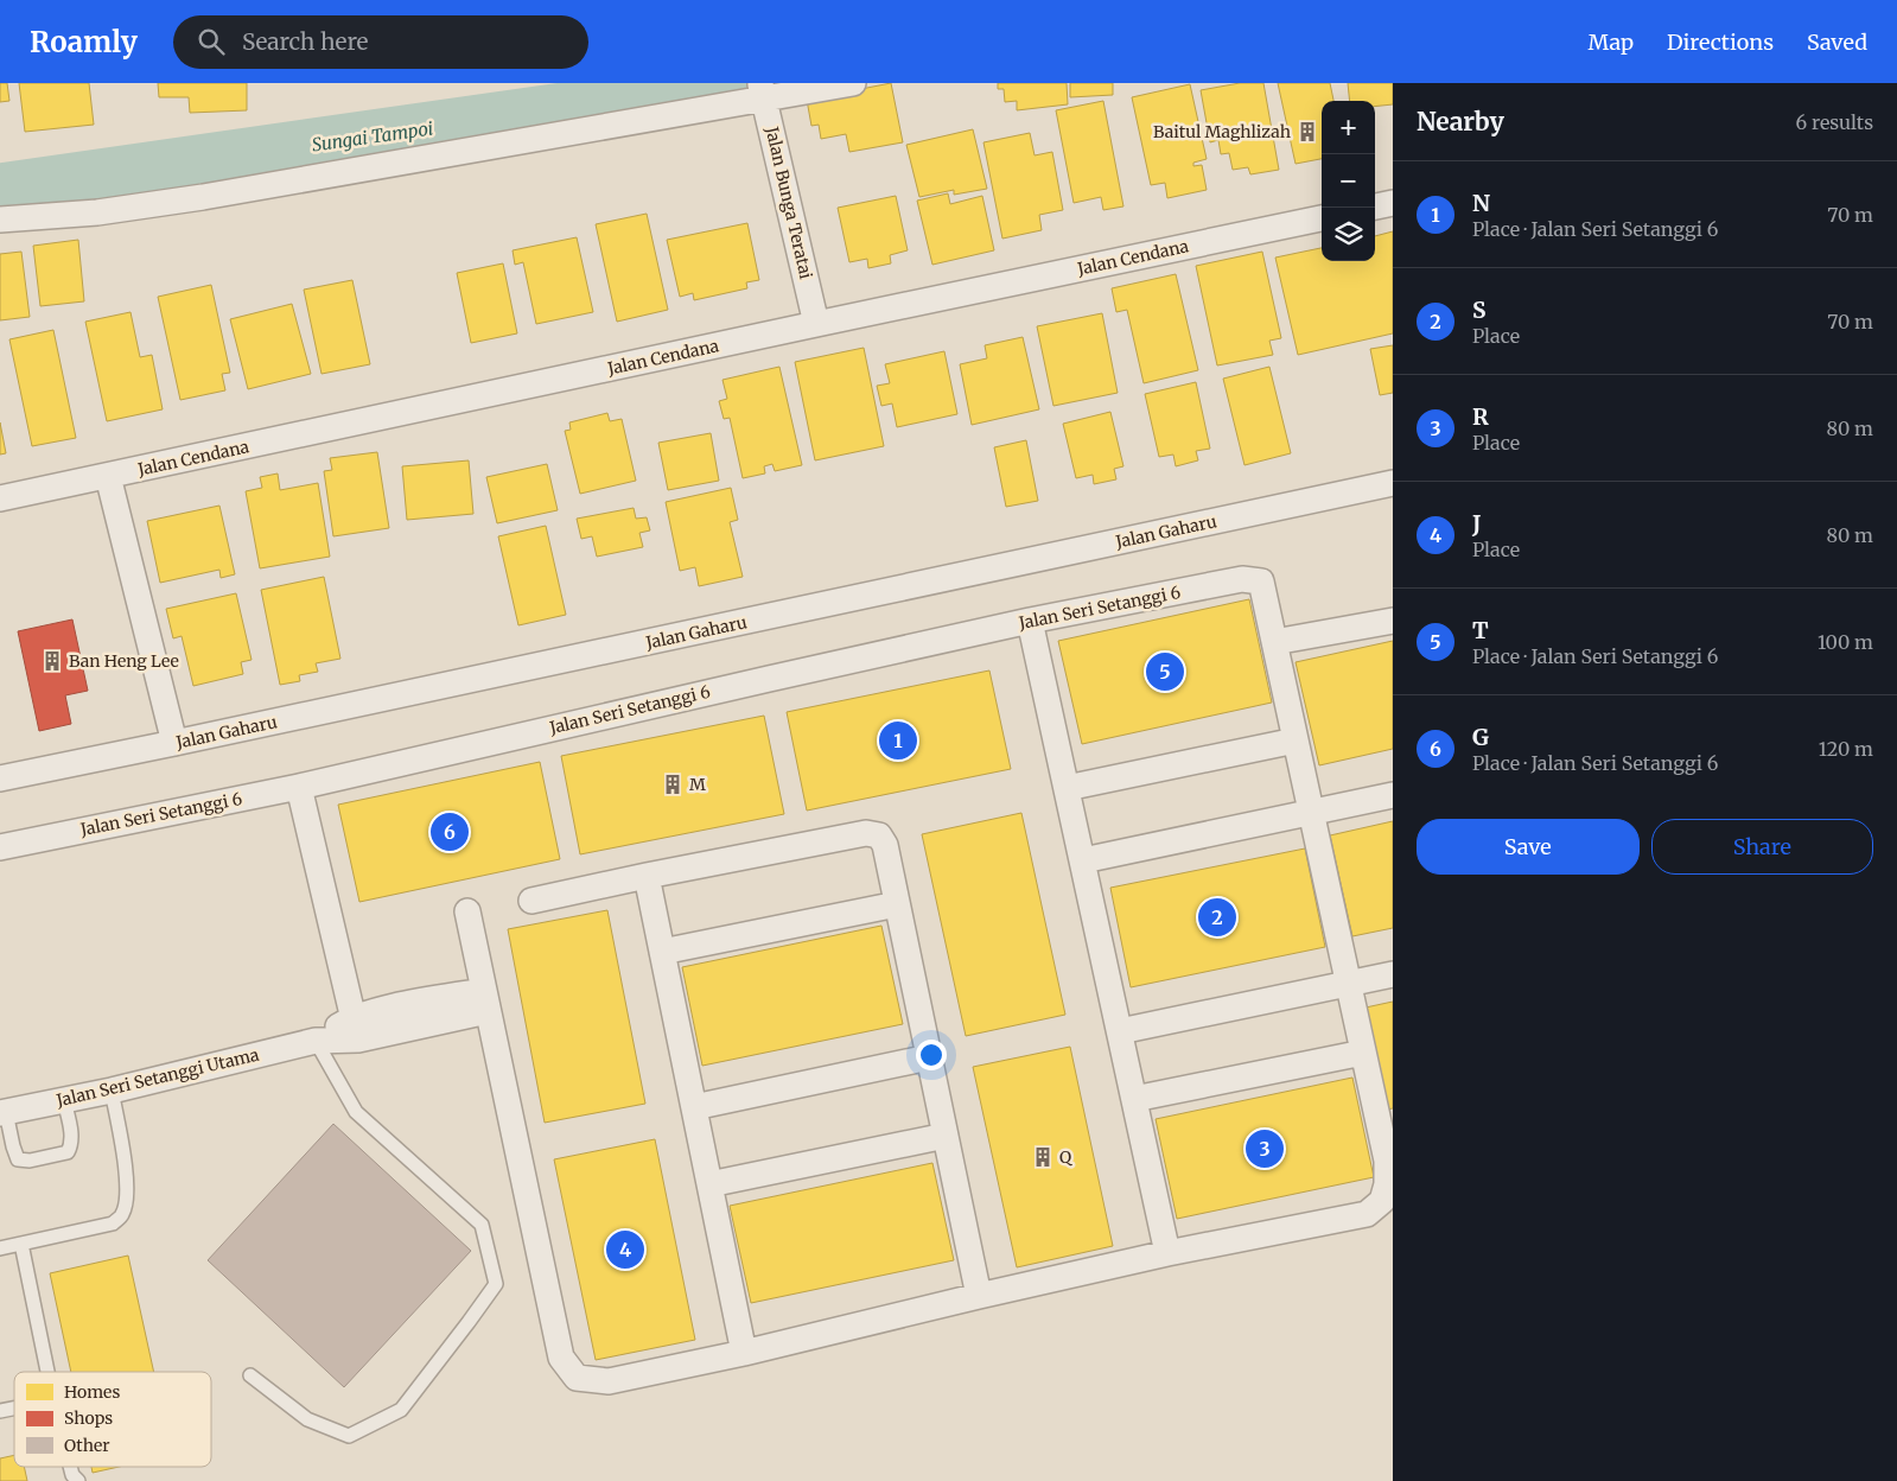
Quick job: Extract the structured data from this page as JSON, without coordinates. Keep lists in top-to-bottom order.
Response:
{
  "streets": {
    "street": [
      "Jalan Bunga Teratai",
      "Jalan Cendana",
      "Jalan Gaharu",
      "Jalan Seri Setanggi 6",
      "Jalan Seri Setanggi Utama"
    ]
  },
  "crossings": [
    ["Jalan Bunga Teratai", "Jalan Cendana"]
  ],
  "water": ["Sungai Tampoi"],
  "places": {
    "building": [
      "Baitul Maghlizah",
      "Ban Heng Lee",
      "M",
      "Q"
    ]
  },
  "legend": ["Homes", "Shops", "Other"],
  "page": {
    "header": "Roamly",
    "search": "Search here",
    "nav": ["Map", "Directions", "Saved"],
    "heading": ["Nearby", "6 results"],
    "map_buttons": ["+", "−"],
    "list": [
      {
        "mark": "1",
        "name": "N",
        "note": "Place · Jalan Seri Setanggi 6",
        "value": "70 m"
      },
      {
        "mark": "2",
        "name": "S",
        "note": "Place",
        "value": "70 m"
      },
      {
        "mark": "3",
        "name": "R",
        "note": "Place",
        "value": "80 m"
      },
      {
        "mark": "4",
        "name": "J",
        "note": "Place",
        "value": "80 m"
      },
      {
        "mark": "5",
        "name": "T",
        "note": "Place · Jalan Seri Setanggi 6",
        "value": "100 m"
      },
      {
        "mark": "6",
        "name": "G",
        "note": "Place · Jalan Seri Setanggi 6",
        "value": "120 m"
      }
    ],
    "pins": [
      "5",
      "1",
      "6",
      "2",
      "3",
      "4"
    ],
    "buttons": ["Save", "Share"]
  }
}
